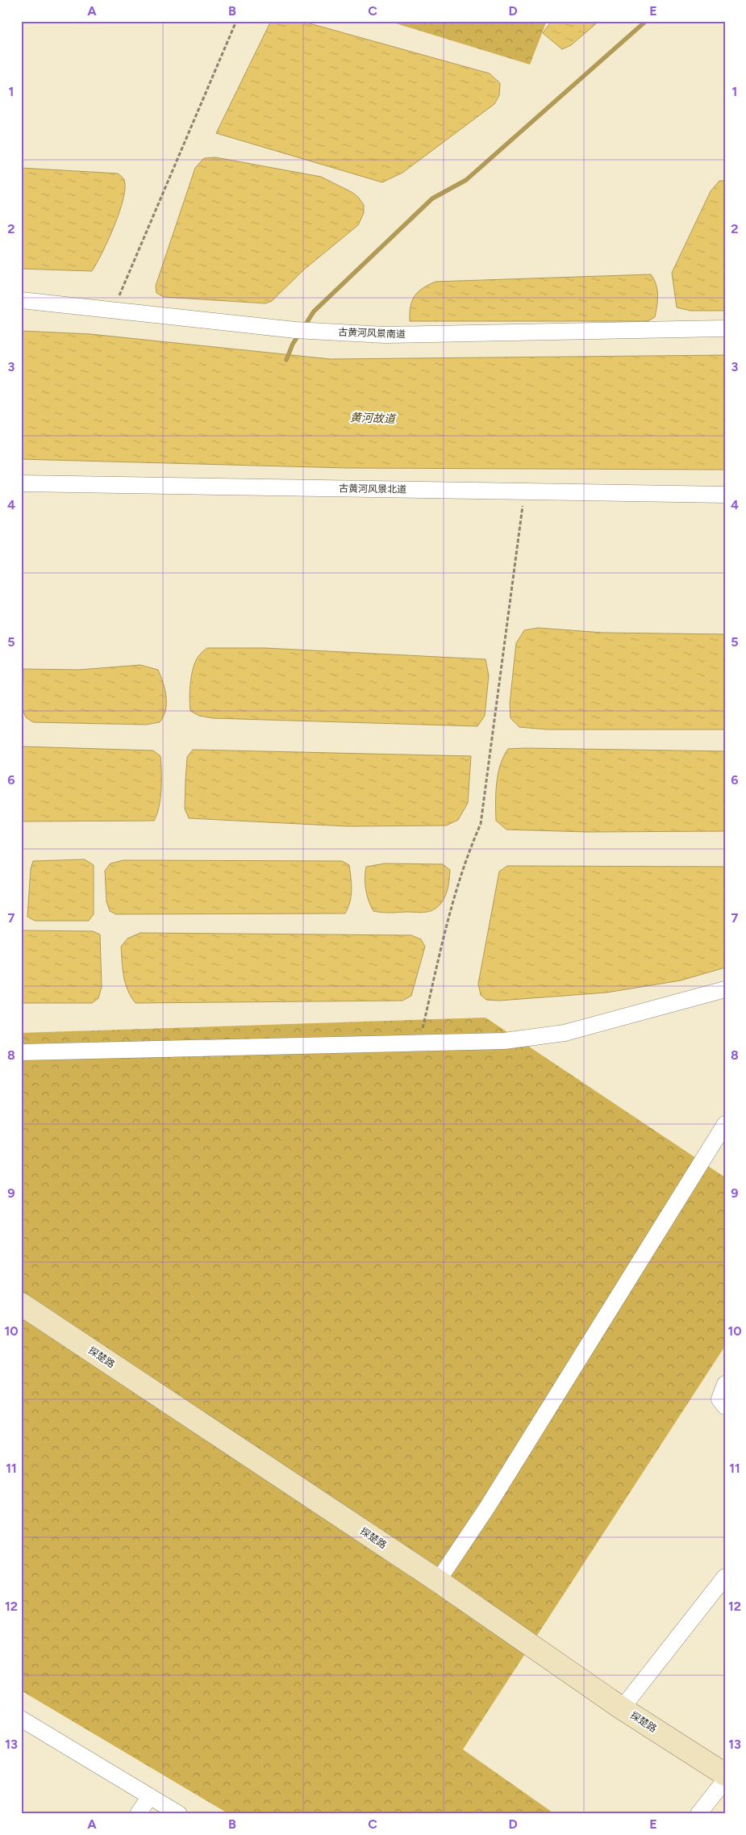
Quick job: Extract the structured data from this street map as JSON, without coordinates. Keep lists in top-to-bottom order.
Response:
{
  "streets": {
    "main road": ["探楚路"],
    "street": ["古黄河风景南道", "古黄河风景北道"]
  },
  "water": ["黄河故道"],
  "grid": {
    "columns": [
      "A",
      "B",
      "C",
      "D",
      "E"
    ],
    "rows": [
      "1",
      "2",
      "3",
      "4",
      "5",
      "6",
      "7",
      "8",
      "9",
      "10",
      "11",
      "12",
      "13"
    ]
  }
}
